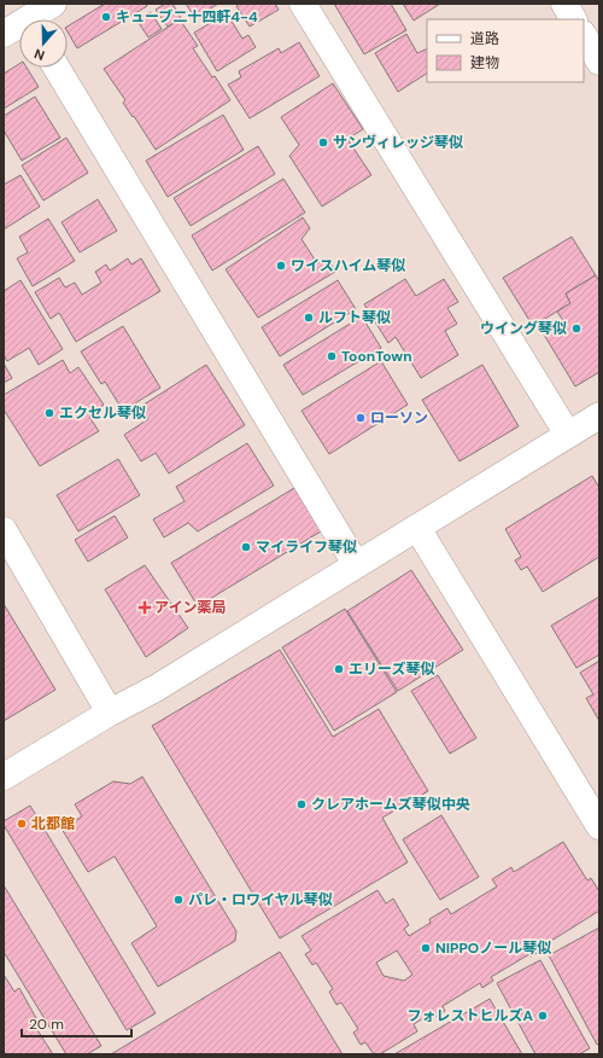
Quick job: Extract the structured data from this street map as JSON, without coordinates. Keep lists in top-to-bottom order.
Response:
{
  "places": {
    "other": [
      "キューブ二十四軒4-4",
      "サンヴィレッジ琴似",
      "ワイスハイム琴似",
      "ルフト琴似",
      "ウイング琴似",
      "ToonTown",
      "エクセル琴似",
      "ローソン",
      "マイライフ琴似",
      "エリーズ琴似",
      "クレアホームズ琴似中央",
      "北都館",
      "パレ・ロワイヤル琴似",
      "NIPPOノール琴似",
      "フォレストヒルズA"
    ],
    "health": ["アイン薬局"]
  },
  "legend": ["道路", "建物"],
  "scale_bar": "20 m",
  "north": "bottom"
}
